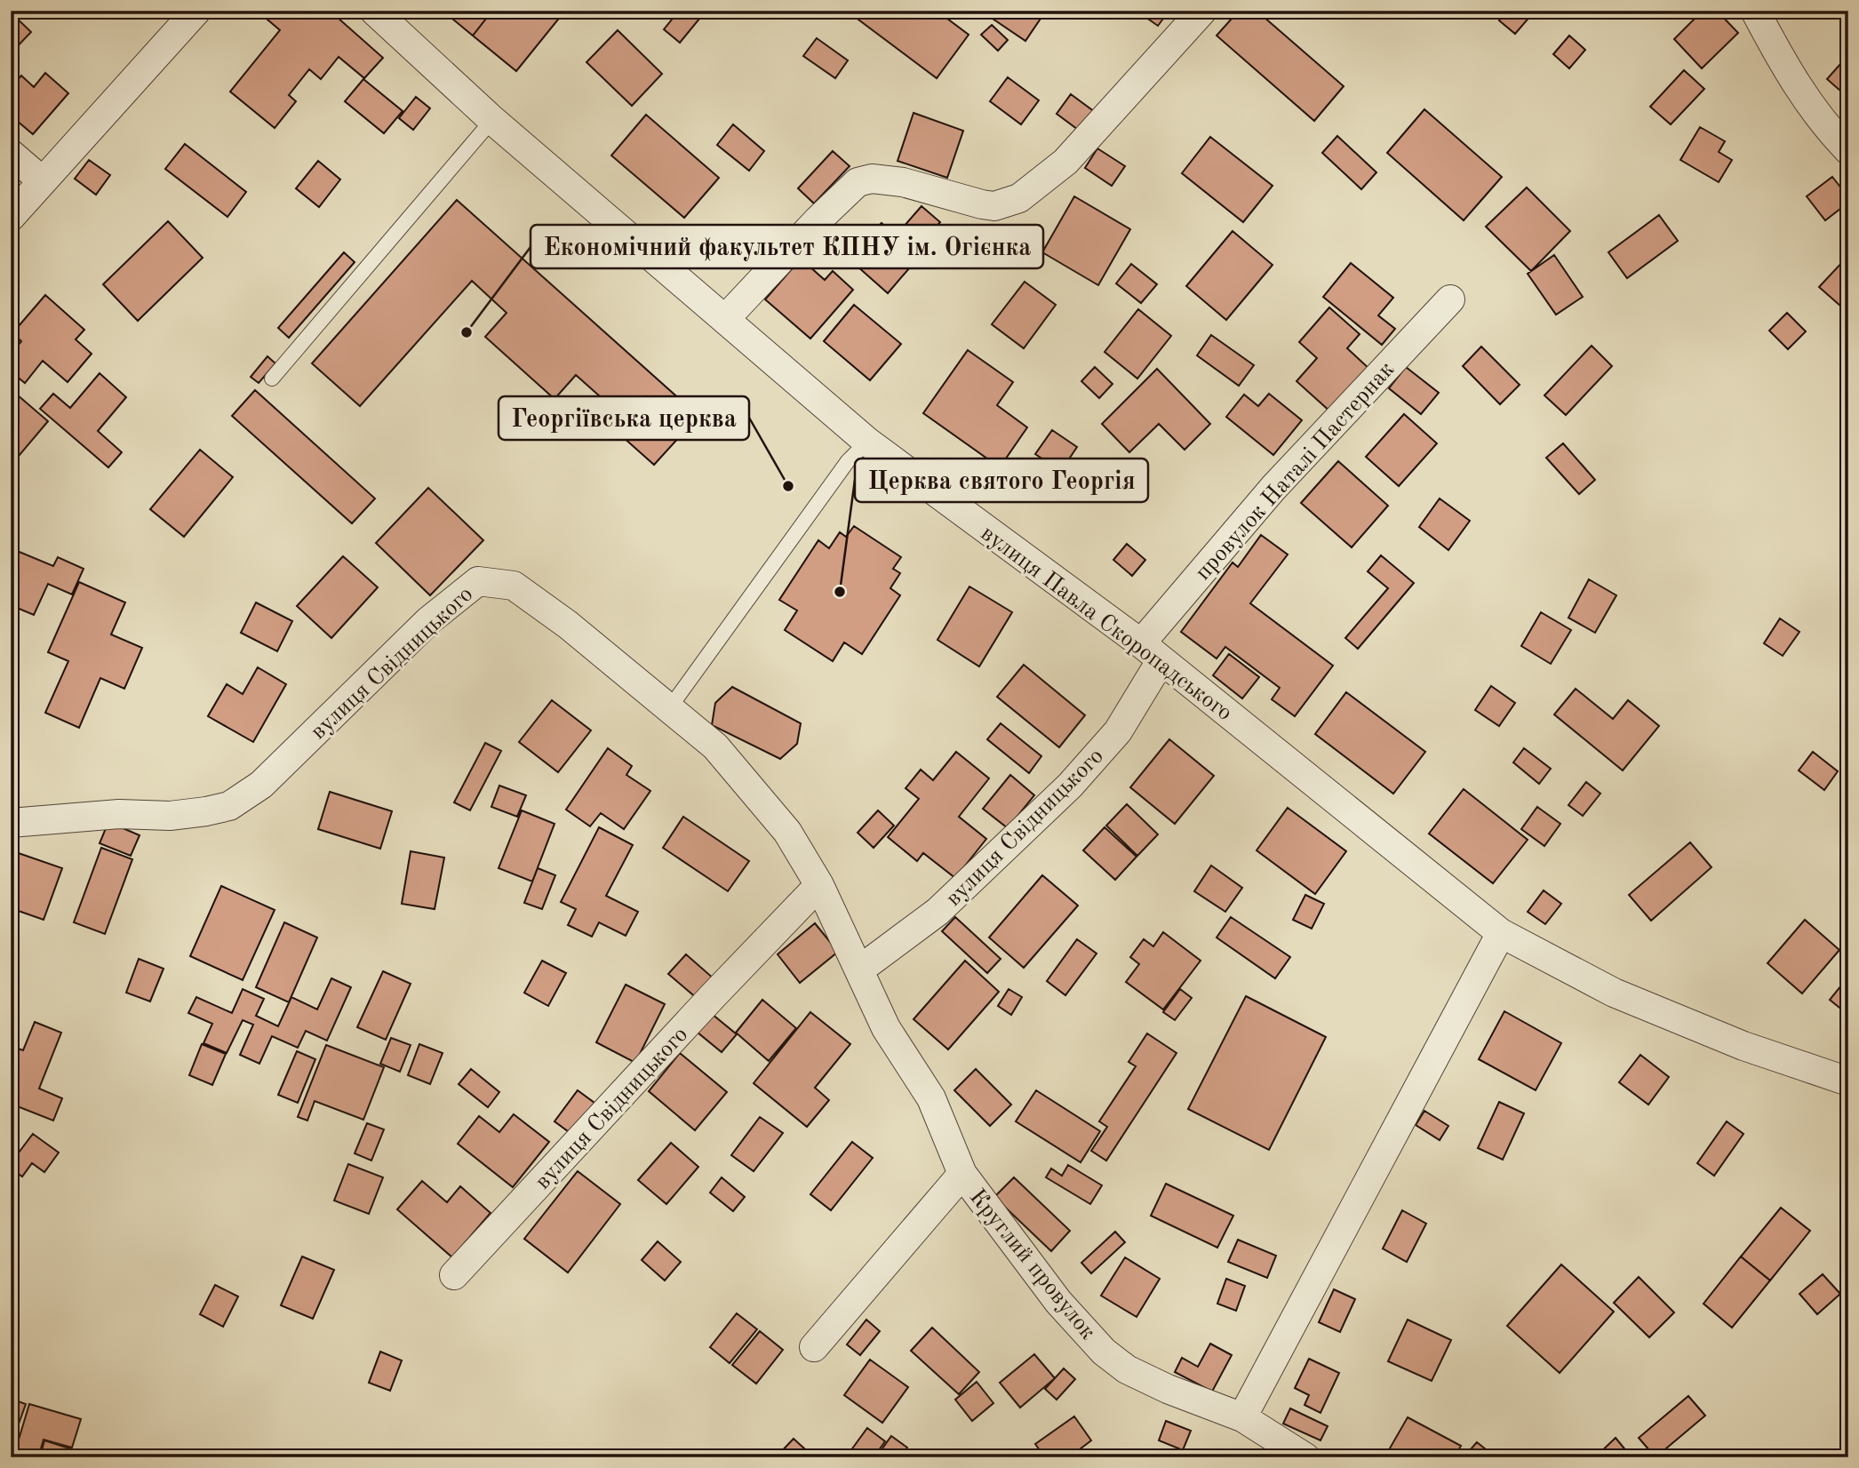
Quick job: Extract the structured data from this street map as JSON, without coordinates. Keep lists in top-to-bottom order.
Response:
{
  "streets": {
    "street": [
      "провулок Наталі Пастернак",
      "вулиця Павла Скоропадського",
      "вулиця Свідницького",
      "Круглий провулок"
    ]
  },
  "crossings": [
    ["провулок Наталі Пастернак", "вулиця Павла Скоропадського"],
    ["провулок Наталі Пастернак", "вулиця Свідницького"],
    ["вулиця Павла Скоропадського", "вулиця Свідницького"],
    ["вулиця Свідницького", "Круглий провулок"]
  ],
  "places": ["Економічний факультет КПНУ ім. Огієнка", "Георгіївська церква", "Церква святого Георгія"]
}
